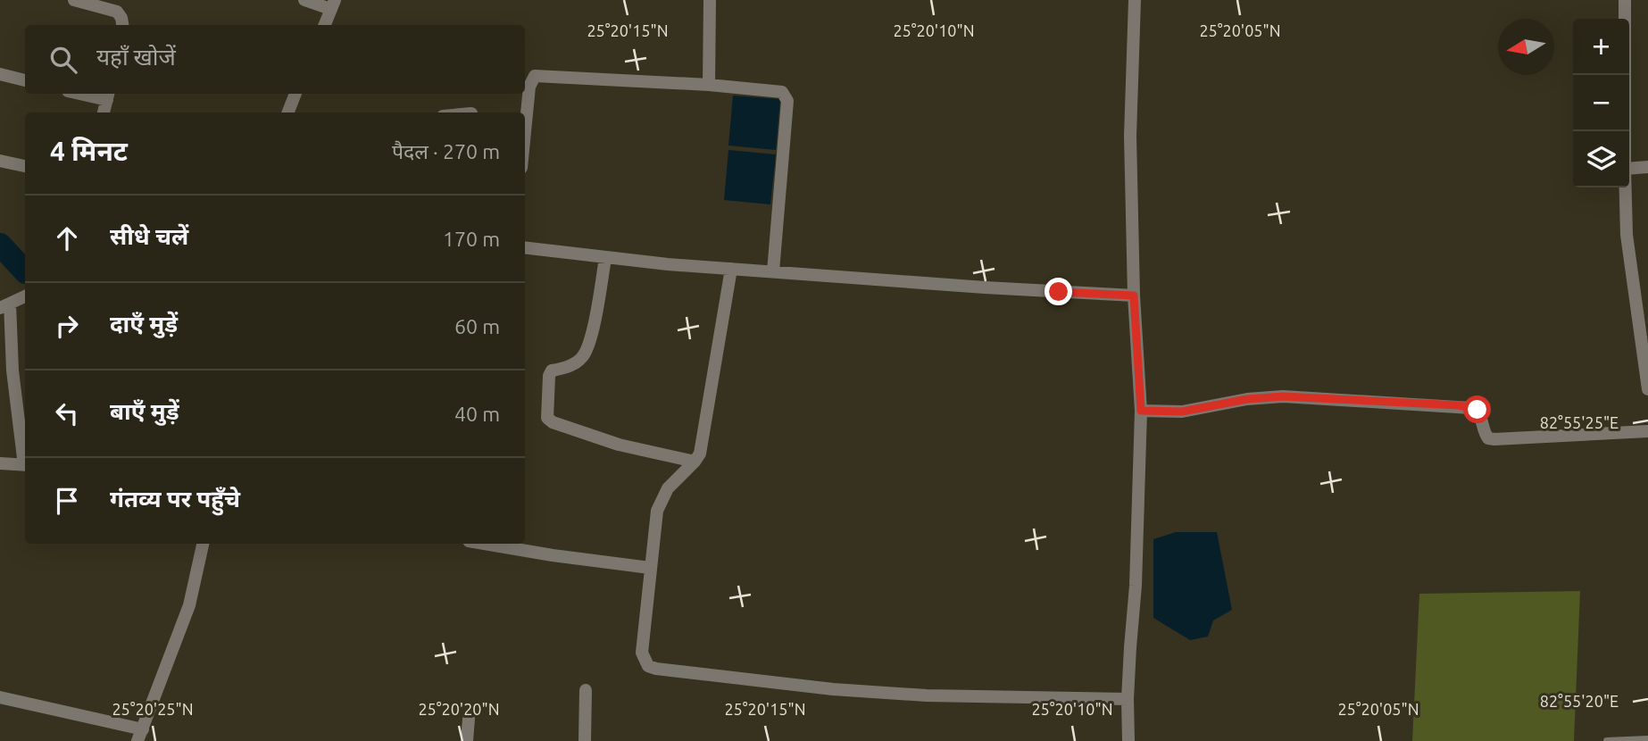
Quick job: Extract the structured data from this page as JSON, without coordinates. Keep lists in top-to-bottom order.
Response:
{
  "north": "left",
  "page": {
    "map_buttons": ["+", "−"],
    "search": "यहाँ खोजें",
    "heading": ["4 मिनट", "पैदल · 270 m"],
    "list": [
      ["सीधे चलें", "170 m"],
      ["दाएँ मुड़ें", "60 m"],
      ["बाएँ मुड़ें", "40 m"],
      "गंतव्य पर पहुँचे"
    ]
  },
  "coordinates": [
    "25°20'15\"N",
    "25°20'10\"N",
    "25°20'05\"N",
    "82°55'25\"E",
    "82°55'20\"E",
    "25°20'25\"N",
    "25°20'20\"N"
  ]
}
